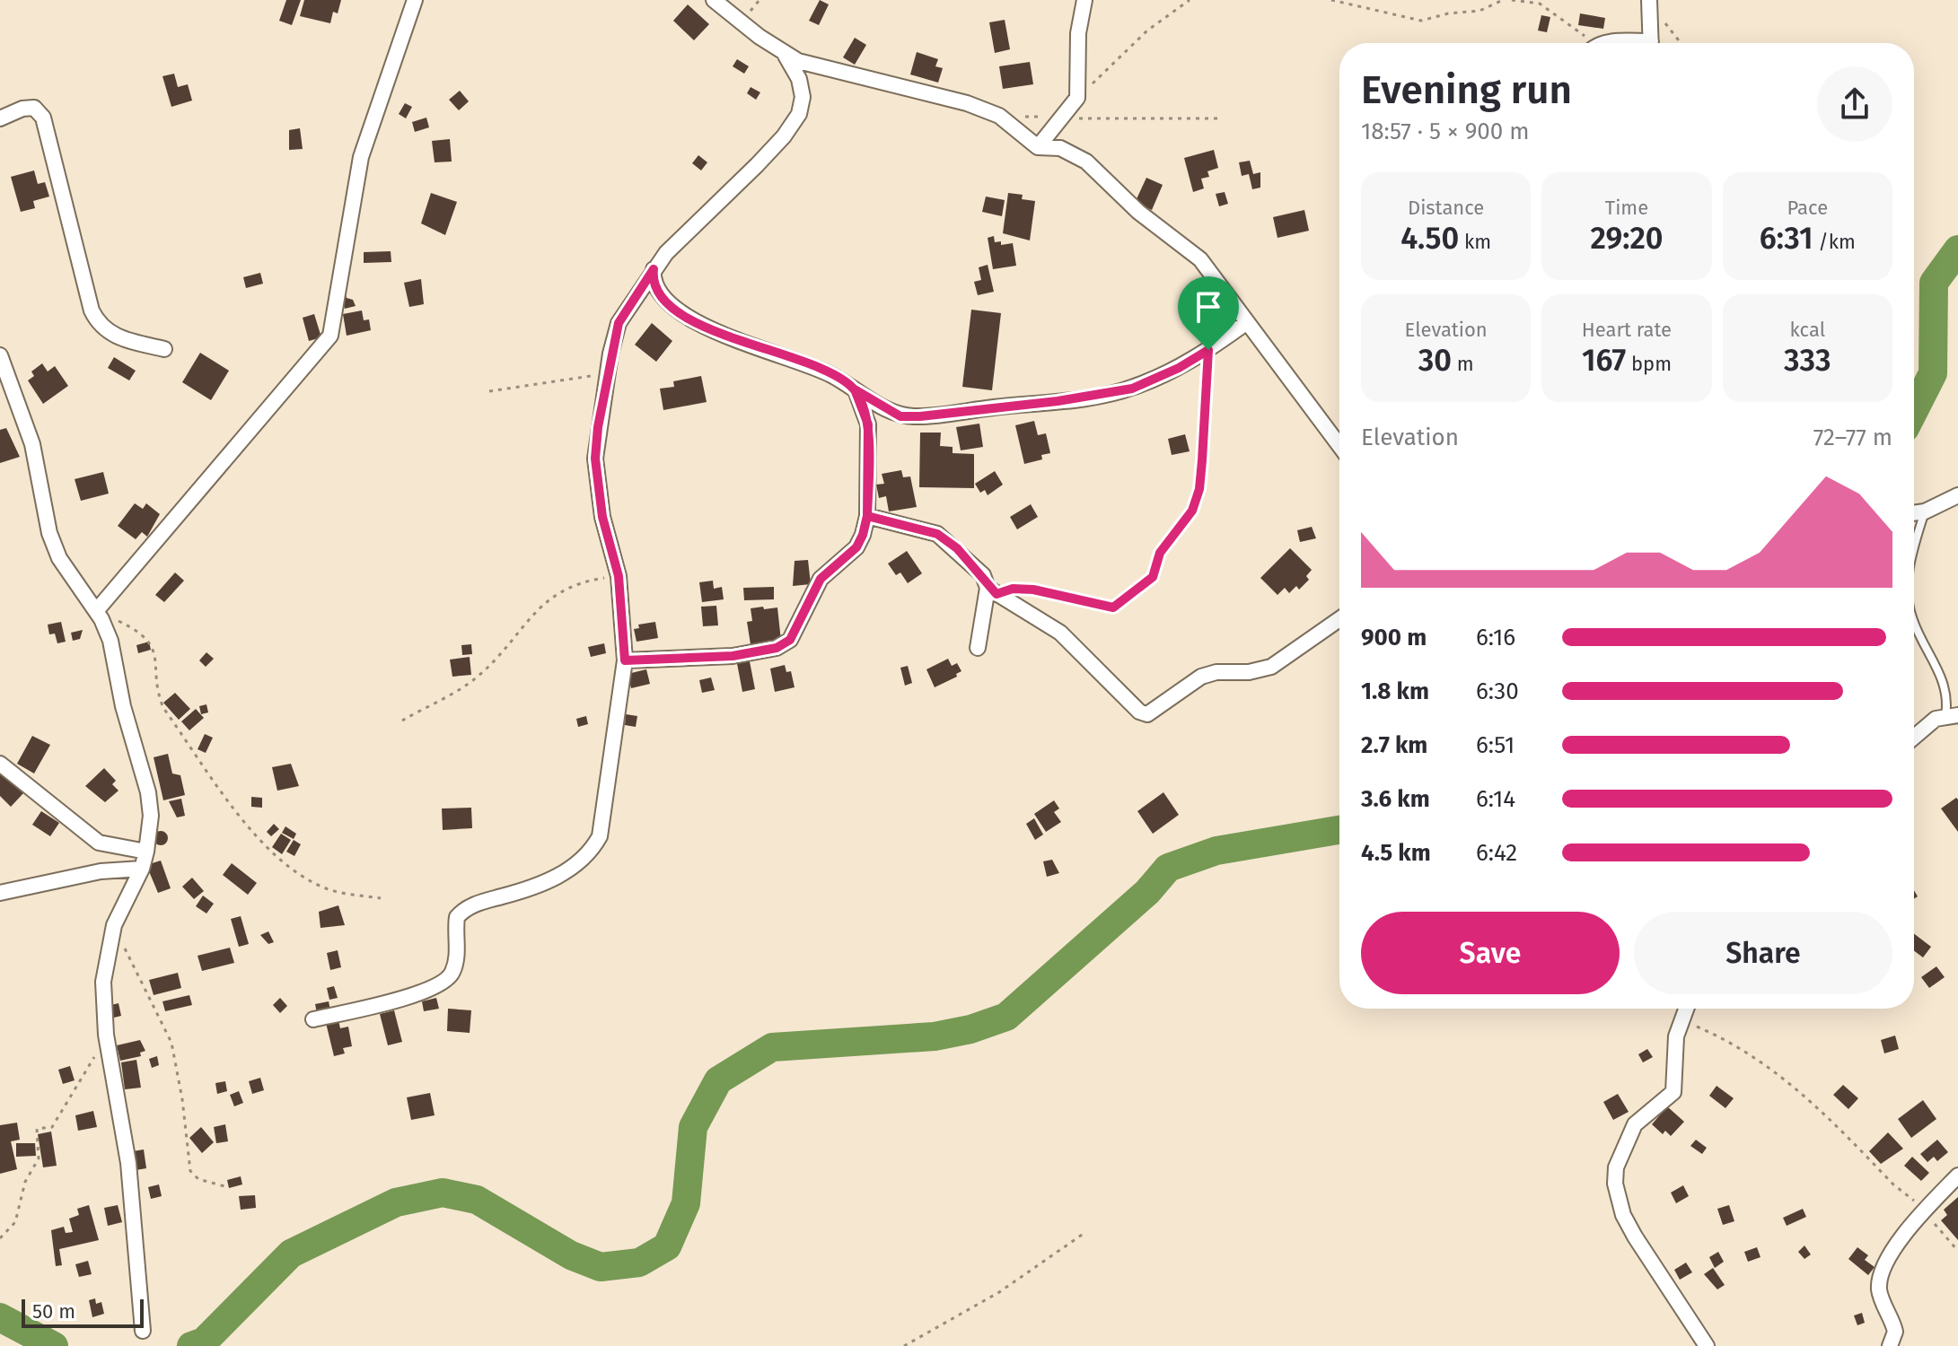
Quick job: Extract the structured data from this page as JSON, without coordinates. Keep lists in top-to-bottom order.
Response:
{
  "scale_bar": "50 m",
  "page": {
    "heading": ["Evening run", "18:57 · 5 × 900 m"],
    "stats": [
      ["Distance", "4.50 km"],
      ["Time", "29:20"],
      ["Pace", "6:31 /km"],
      ["Elevation", "30 m"],
      ["Heart rate", "167 bpm"],
      ["kcal", "333"]
    ],
    "chart": ["Elevation", "72–77 m"],
    "list": [
      {
        "name": "900 m",
        "note": "6:16"
      },
      {
        "name": "1.8 km",
        "note": "6:30"
      },
      {
        "name": "2.7 km",
        "note": "6:51"
      },
      {
        "name": "3.6 km",
        "note": "6:14"
      },
      {
        "name": "4.5 km",
        "note": "6:42"
      }
    ],
    "buttons": ["Save", "Share"],
    "scale": "50 m"
  }
}
